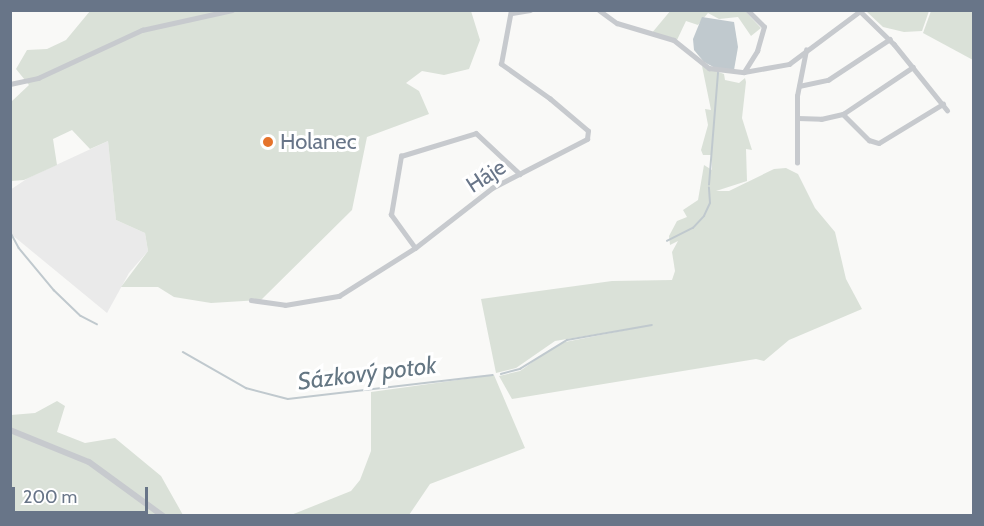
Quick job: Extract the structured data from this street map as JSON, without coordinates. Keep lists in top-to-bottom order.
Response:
{
  "streets": {
    "street": ["Háje"]
  },
  "water": ["Sázkový potok"],
  "places": ["Holanec"],
  "scale_bar": "200 m"
}
